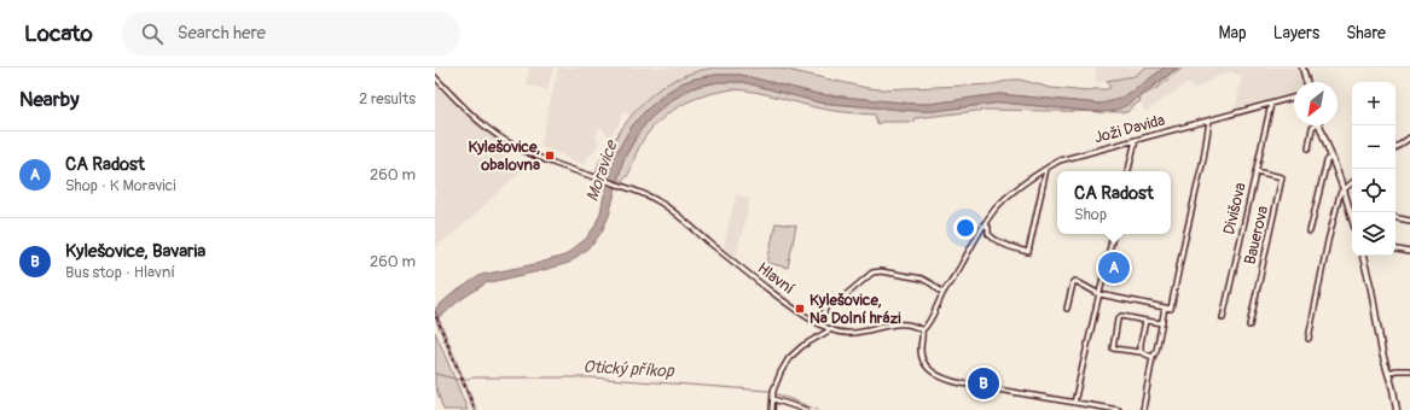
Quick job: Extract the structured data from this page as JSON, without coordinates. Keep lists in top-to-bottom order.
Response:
{
  "streets": {
    "street": [
      "Joži Davida",
      "Divišova",
      "Bauerova",
      "Hlavní"
    ]
  },
  "crossings": [
    ["Joži Davida", "Divišova"],
    ["Joži Davida", "Hlavní"],
    ["Divišova", "Bauerova"]
  ],
  "water": ["Moravice", "Otický příkop"],
  "places": {
    "transit": ["Kylešovice, obalovna", "Kylešovice, Na Dolní hrázi"]
  },
  "north": "bottom left",
  "page": {
    "header": "Locato",
    "search": "Search here",
    "nav": ["Map", "Layers", "Share"],
    "heading": ["Nearby", "2 results"],
    "map_buttons": ["+", "−"],
    "list": [
      {
        "mark": "A",
        "name": "CA Radost",
        "note": "Shop · K Moravici",
        "value": "260 m"
      },
      {
        "mark": "B",
        "name": "Kylešovice, Bavaria",
        "note": "Bus stop · Hlavní",
        "value": "260 m"
      }
    ],
    "popup": ["CA Radost", "Shop"],
    "pins": ["A", "B"]
  }
}
